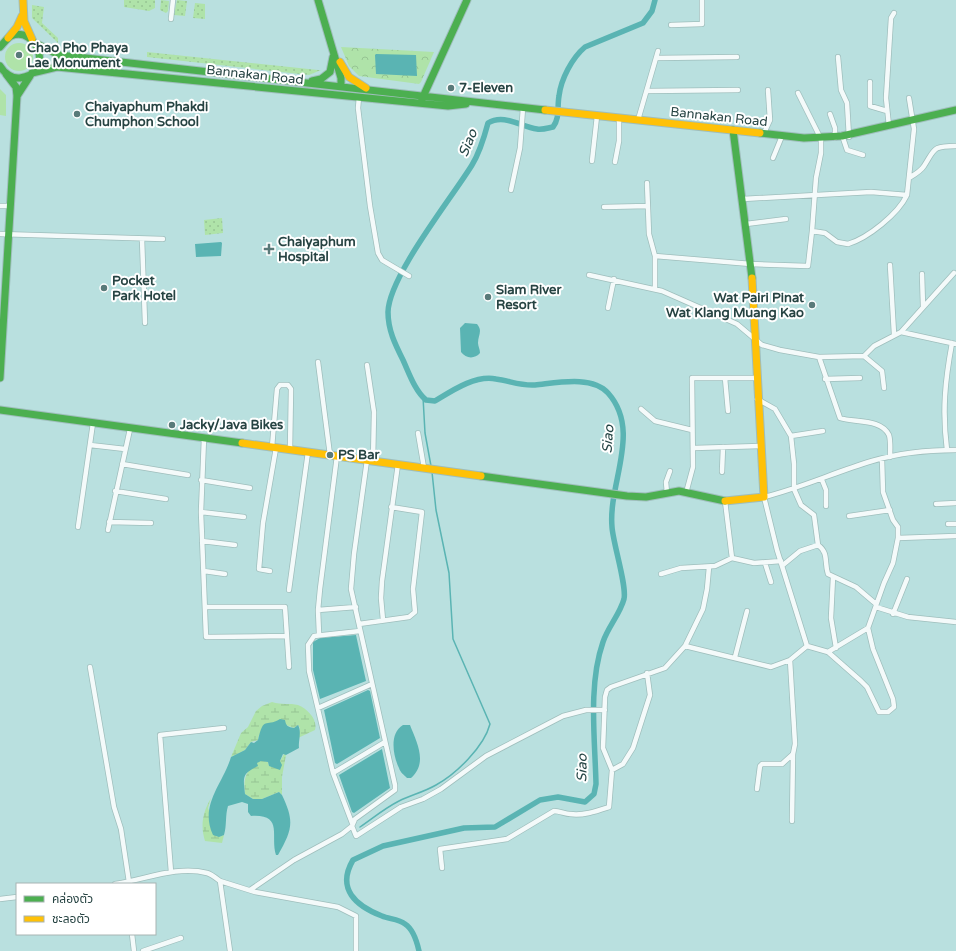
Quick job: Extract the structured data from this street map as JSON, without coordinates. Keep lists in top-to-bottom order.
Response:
{
  "streets": {
    "street": ["Bannakan Road"]
  },
  "water": ["Siao"],
  "places": {
    "other": [
      "Chao Pho Phaya Lae Monument",
      "7-Eleven",
      "Chaiyaphum Phakdi Chumphon School",
      "Pocket Park Hotel",
      "Siam River Resort",
      "Wat Pairi Pinat Wat Klang Muang Kao",
      "Jacky/Java Bikes",
      "PS Bar"
    ],
    "health": ["Chaiyaphum Hospital"]
  },
  "legend": ["คล่องตัว", "ชะลอตัว"]
}
